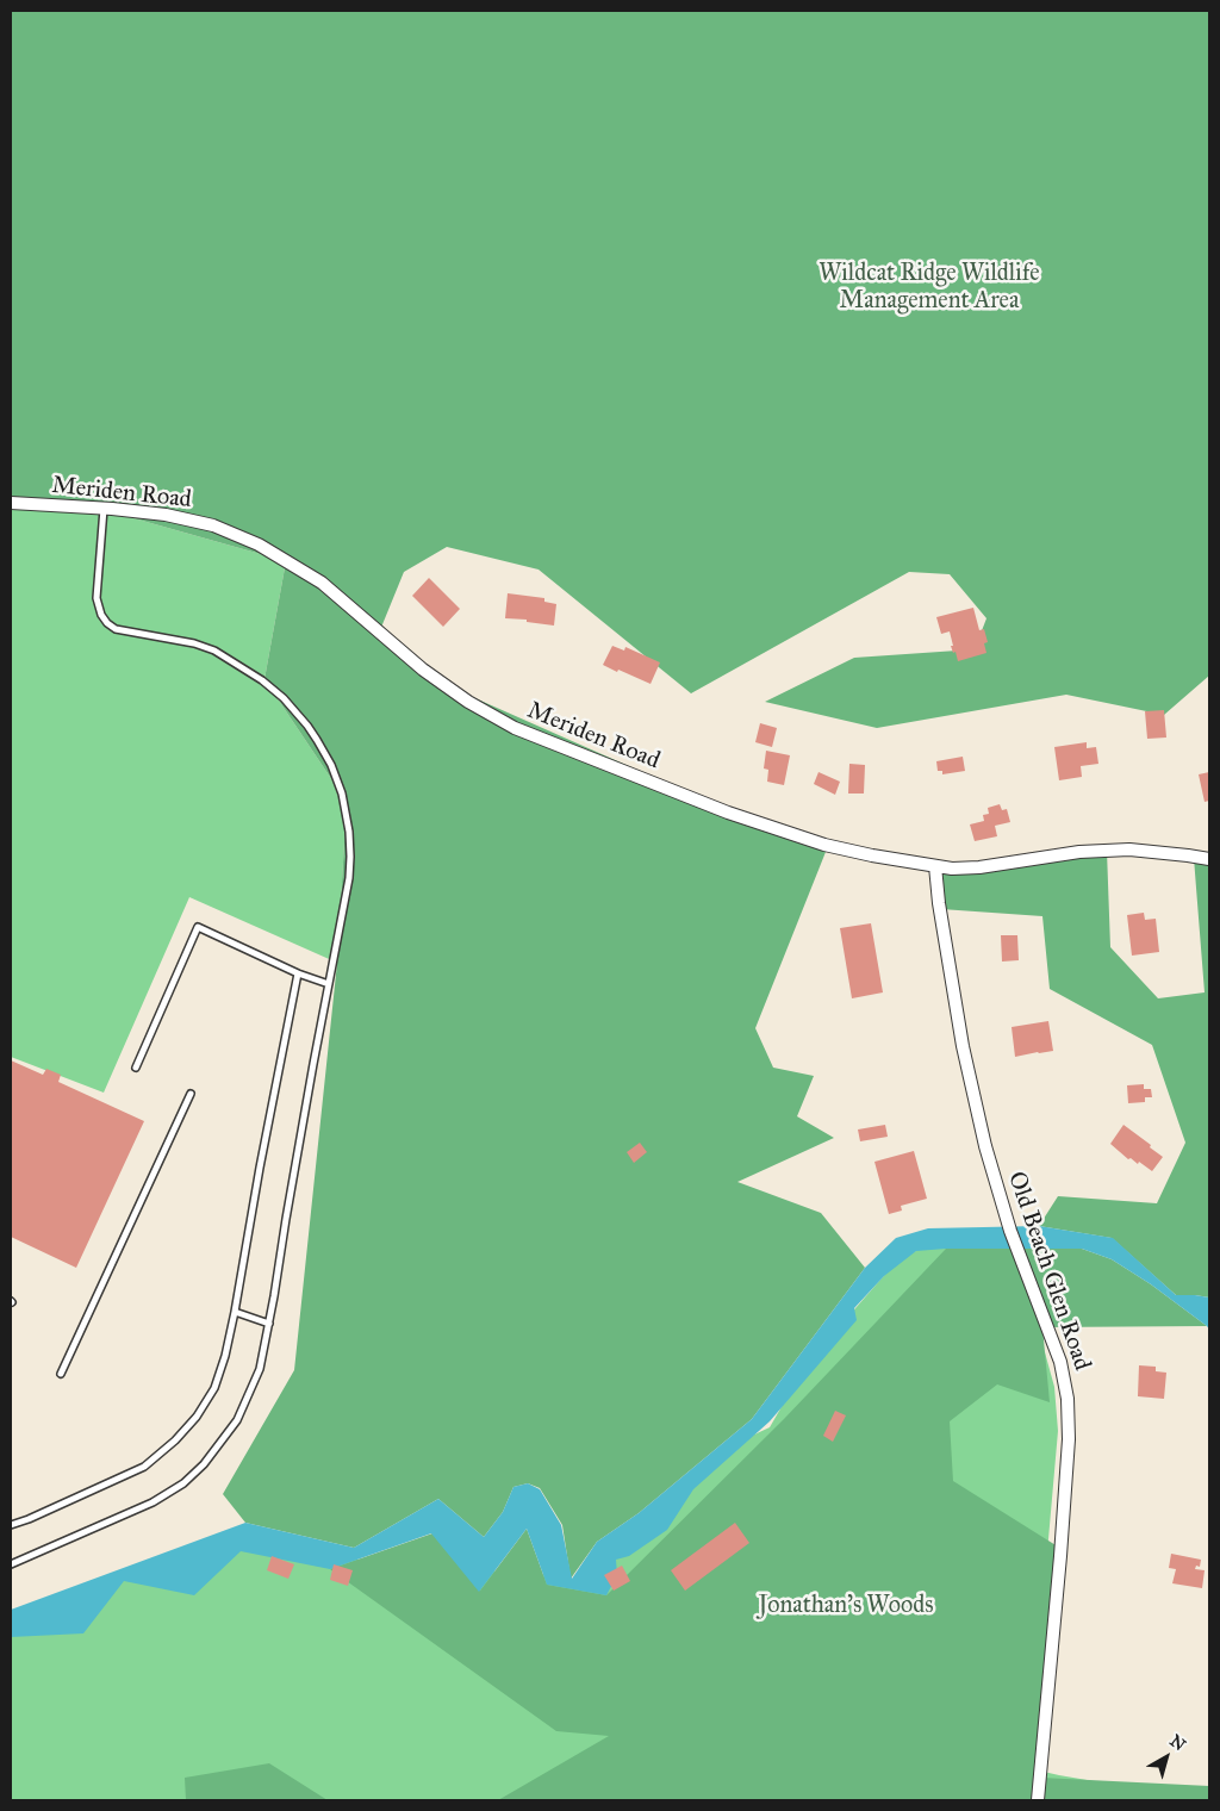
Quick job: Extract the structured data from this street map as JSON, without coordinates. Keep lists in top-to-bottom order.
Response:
{
  "streets": {
    "street": ["Meriden Road", "Old Beach Glen Road"]
  },
  "crossings": [
    ["Meriden Road", "Old Beach Glen Road"]
  ],
  "parks": ["Wildcat Ridge Wildlife Management Area", "Jonathan's Woods"],
  "north": "top right"
}
